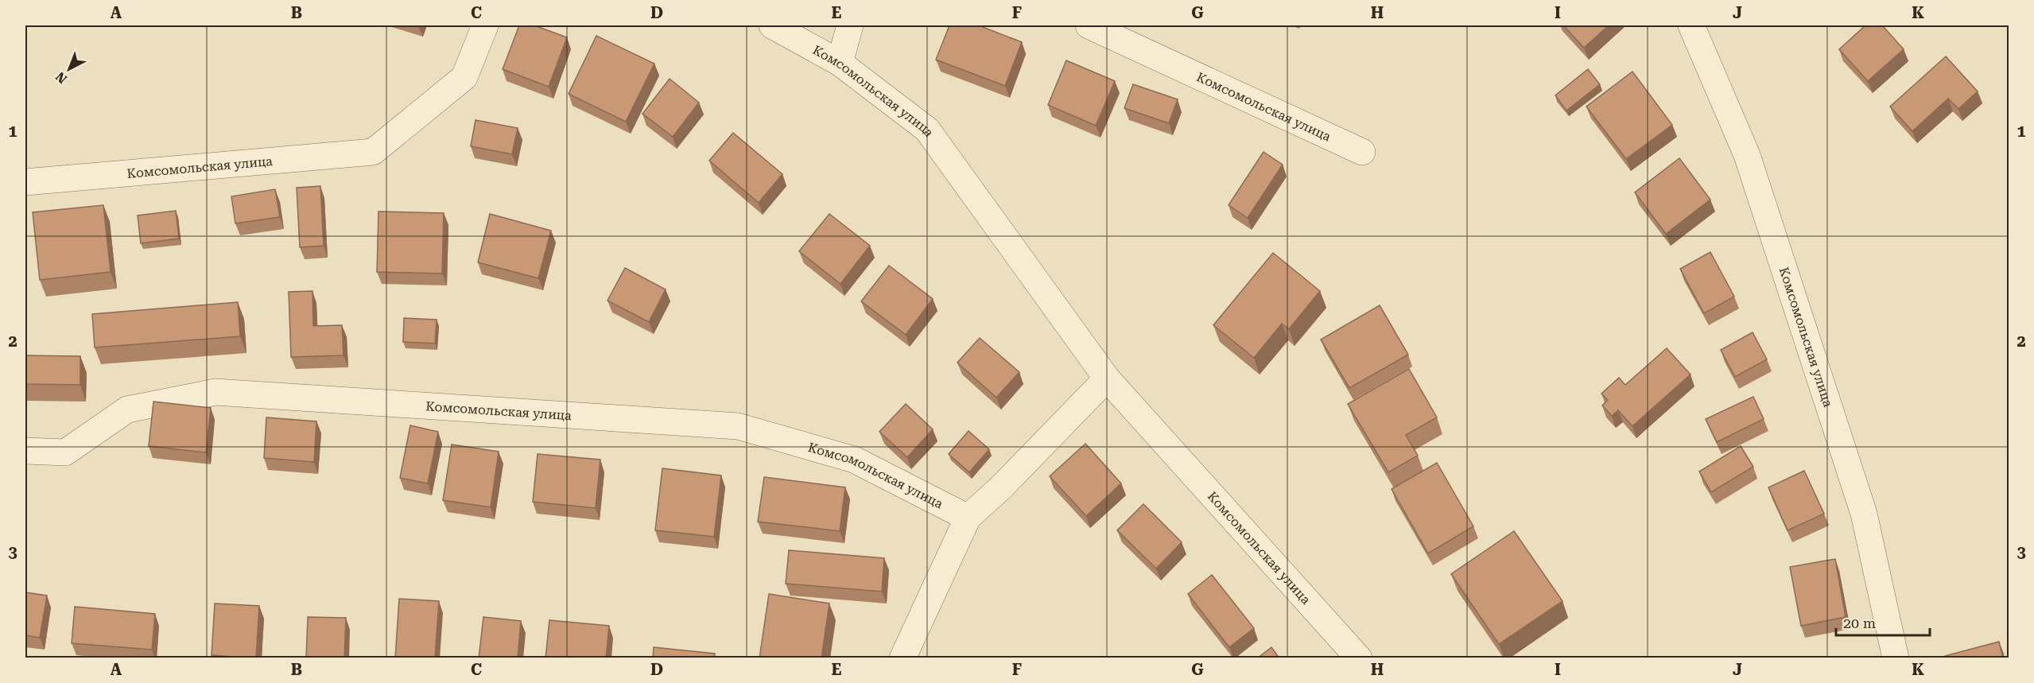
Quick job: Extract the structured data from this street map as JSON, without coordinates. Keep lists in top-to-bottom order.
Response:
{
  "streets": {
    "street": ["Комсомольская улица"]
  },
  "scale_bar": "20 m",
  "north": "bottom left",
  "grid": {
    "columns": [
      "A",
      "B",
      "C",
      "D",
      "E",
      "F",
      "G",
      "H",
      "I",
      "J",
      "K"
    ],
    "rows": ["1", "2", "3"]
  }
}
